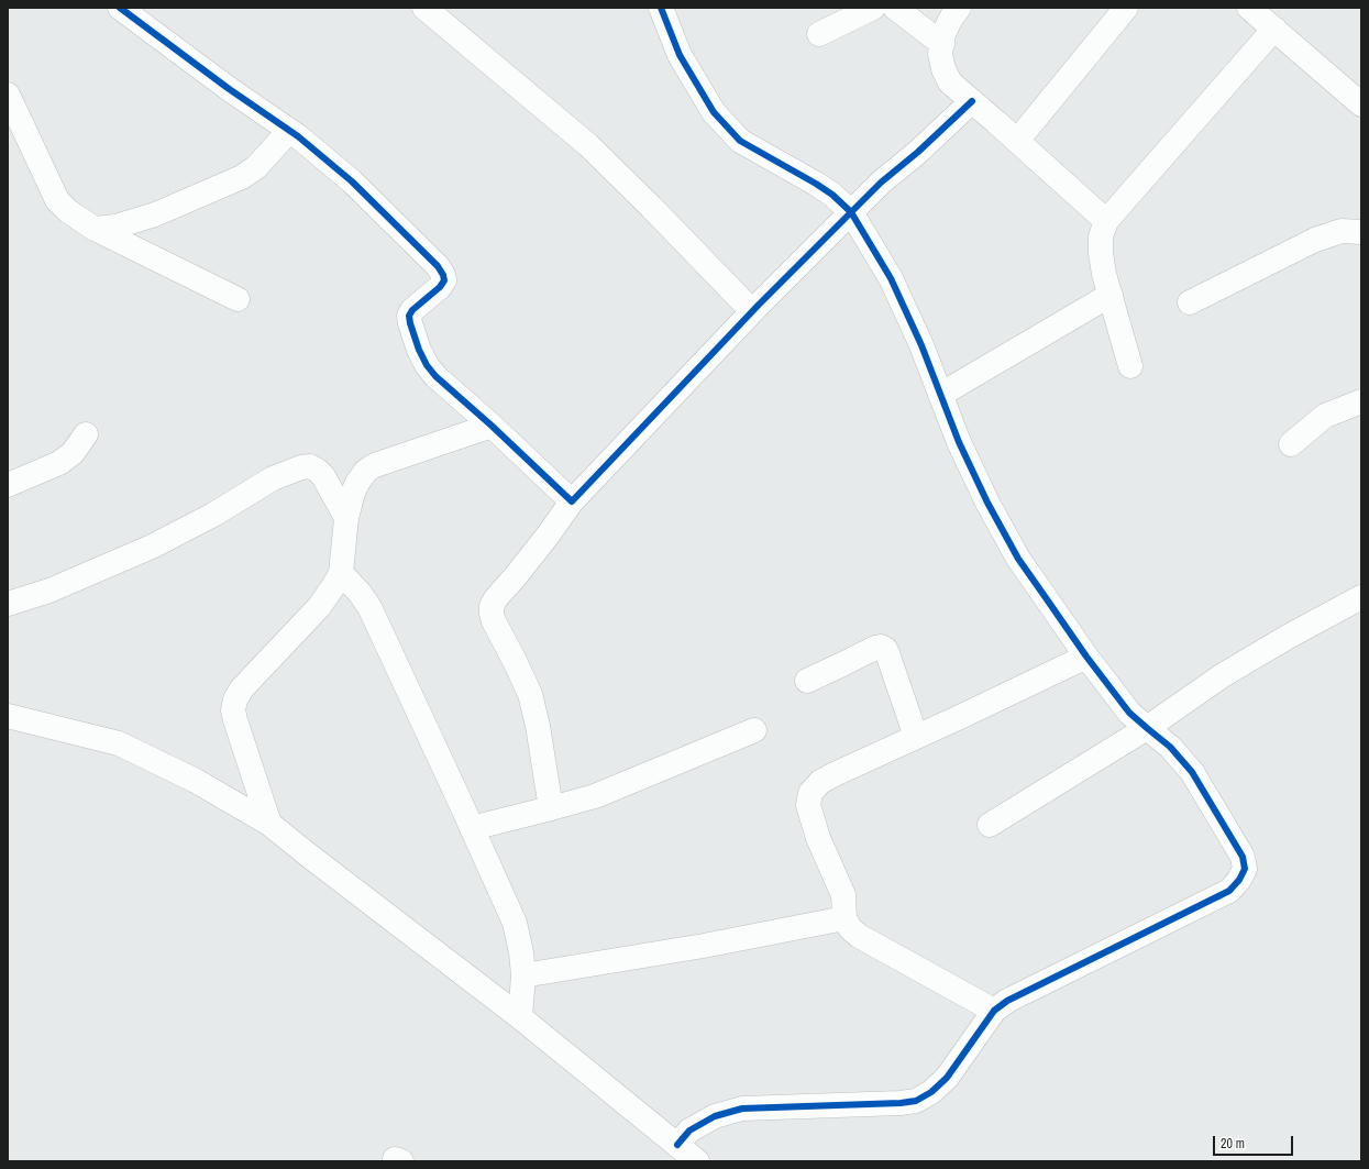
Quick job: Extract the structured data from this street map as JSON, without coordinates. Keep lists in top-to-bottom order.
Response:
{
  "scale_bar": "20 m"
}
